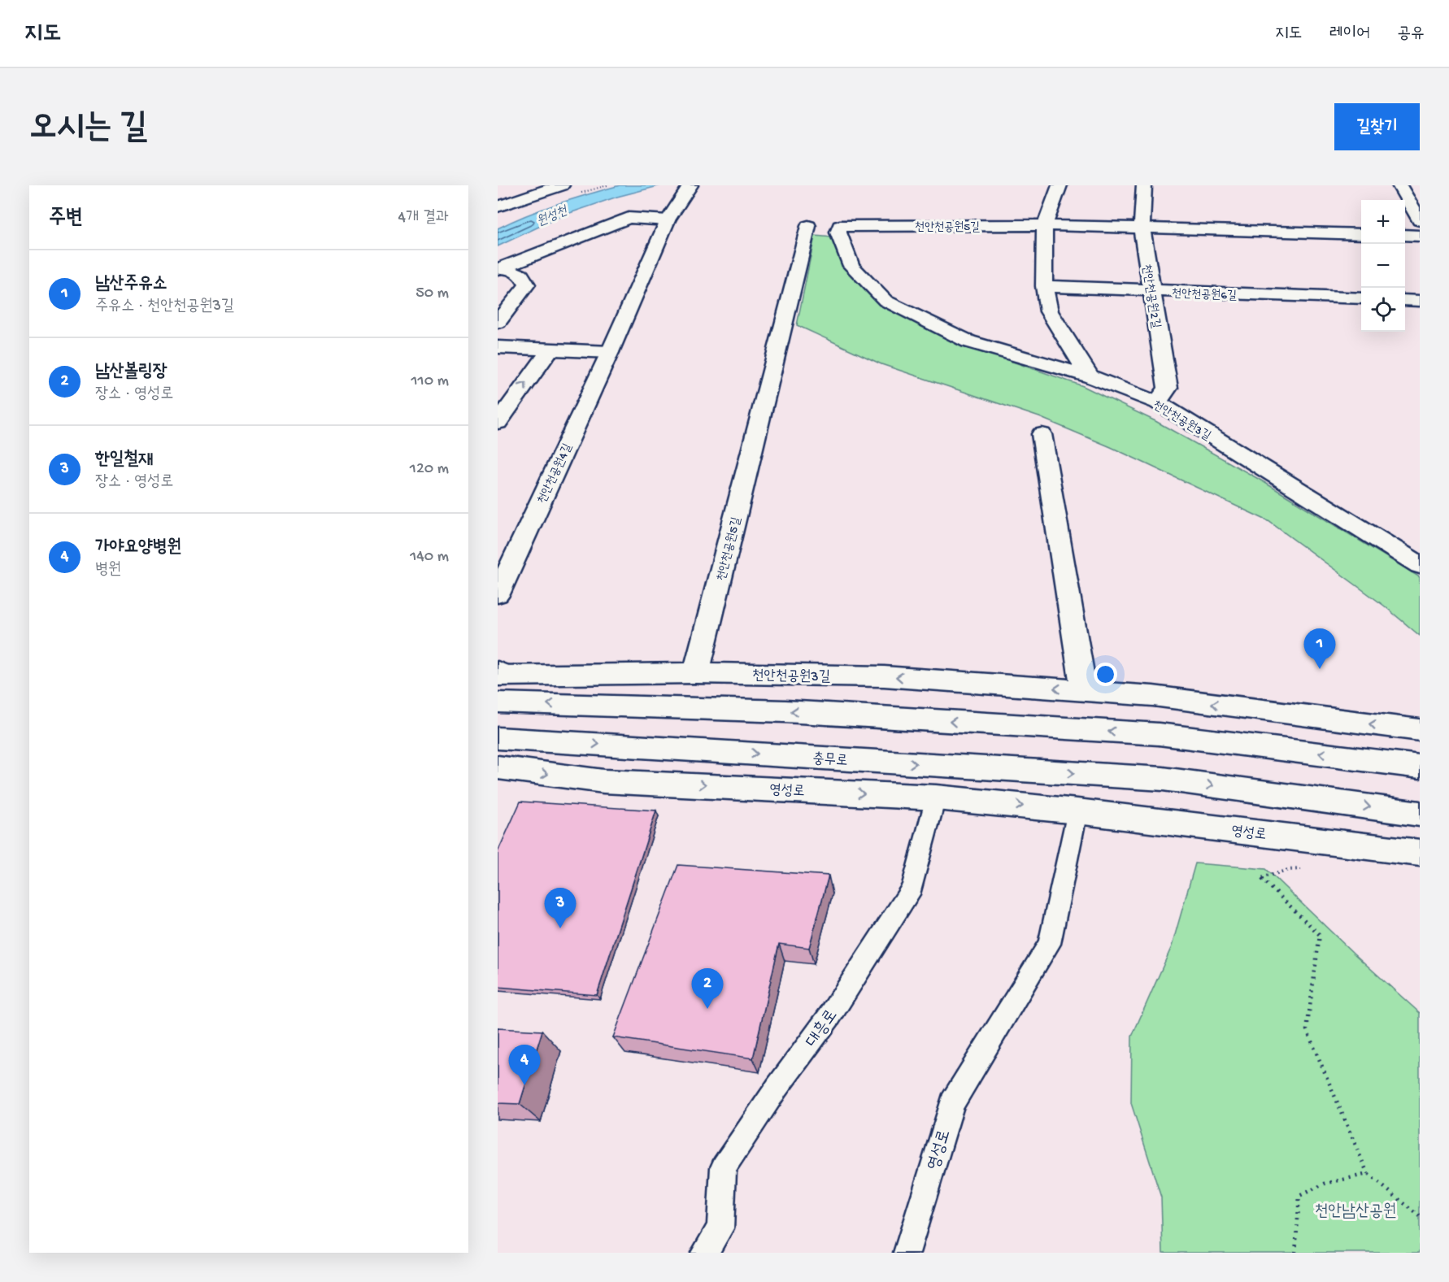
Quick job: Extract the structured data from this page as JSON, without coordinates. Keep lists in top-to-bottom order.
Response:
{
  "streets": {
    "street": [
      "천안천공원5길",
      "천안천공원6길",
      "천안천공원2길",
      "천안천공원3길",
      "천안천공원4길",
      "충무로",
      "영성로"
    ],
    "lane": ["대흥로"]
  },
  "crossings": [
    ["천안천공원5길", "천안천공원2길"],
    ["천안천공원5길", "천안천공원3길"],
    ["천안천공원6길", "천안천공원2길"],
    ["천안천공원2길", "천안천공원3길"],
    ["영성로", "대흥로"]
  ],
  "water": ["원성천"],
  "parks": ["천안남산공원"],
  "page": {
    "header": "지도",
    "nav": ["지도", "레이어", "공유"],
    "buttons": "길찾기",
    "title": "오시는 길",
    "heading": ["주변", "4개 결과"],
    "map_buttons": ["+", "−"],
    "list": [
      {
        "mark": "1",
        "name": "남산주유소",
        "note": "주유소 · 천안천공원3길",
        "value": "50 m"
      },
      {
        "mark": "2",
        "name": "남산볼링장",
        "note": "장소 · 영성로",
        "value": "110 m"
      },
      {
        "mark": "3",
        "name": "한일철재",
        "note": "장소 · 영성로",
        "value": "120 m"
      },
      {
        "mark": "4",
        "name": "가야요양병원",
        "note": "병원",
        "value": "140 m"
      }
    ],
    "pins": [
      "1",
      "3",
      "2",
      "4"
    ]
  }
}
